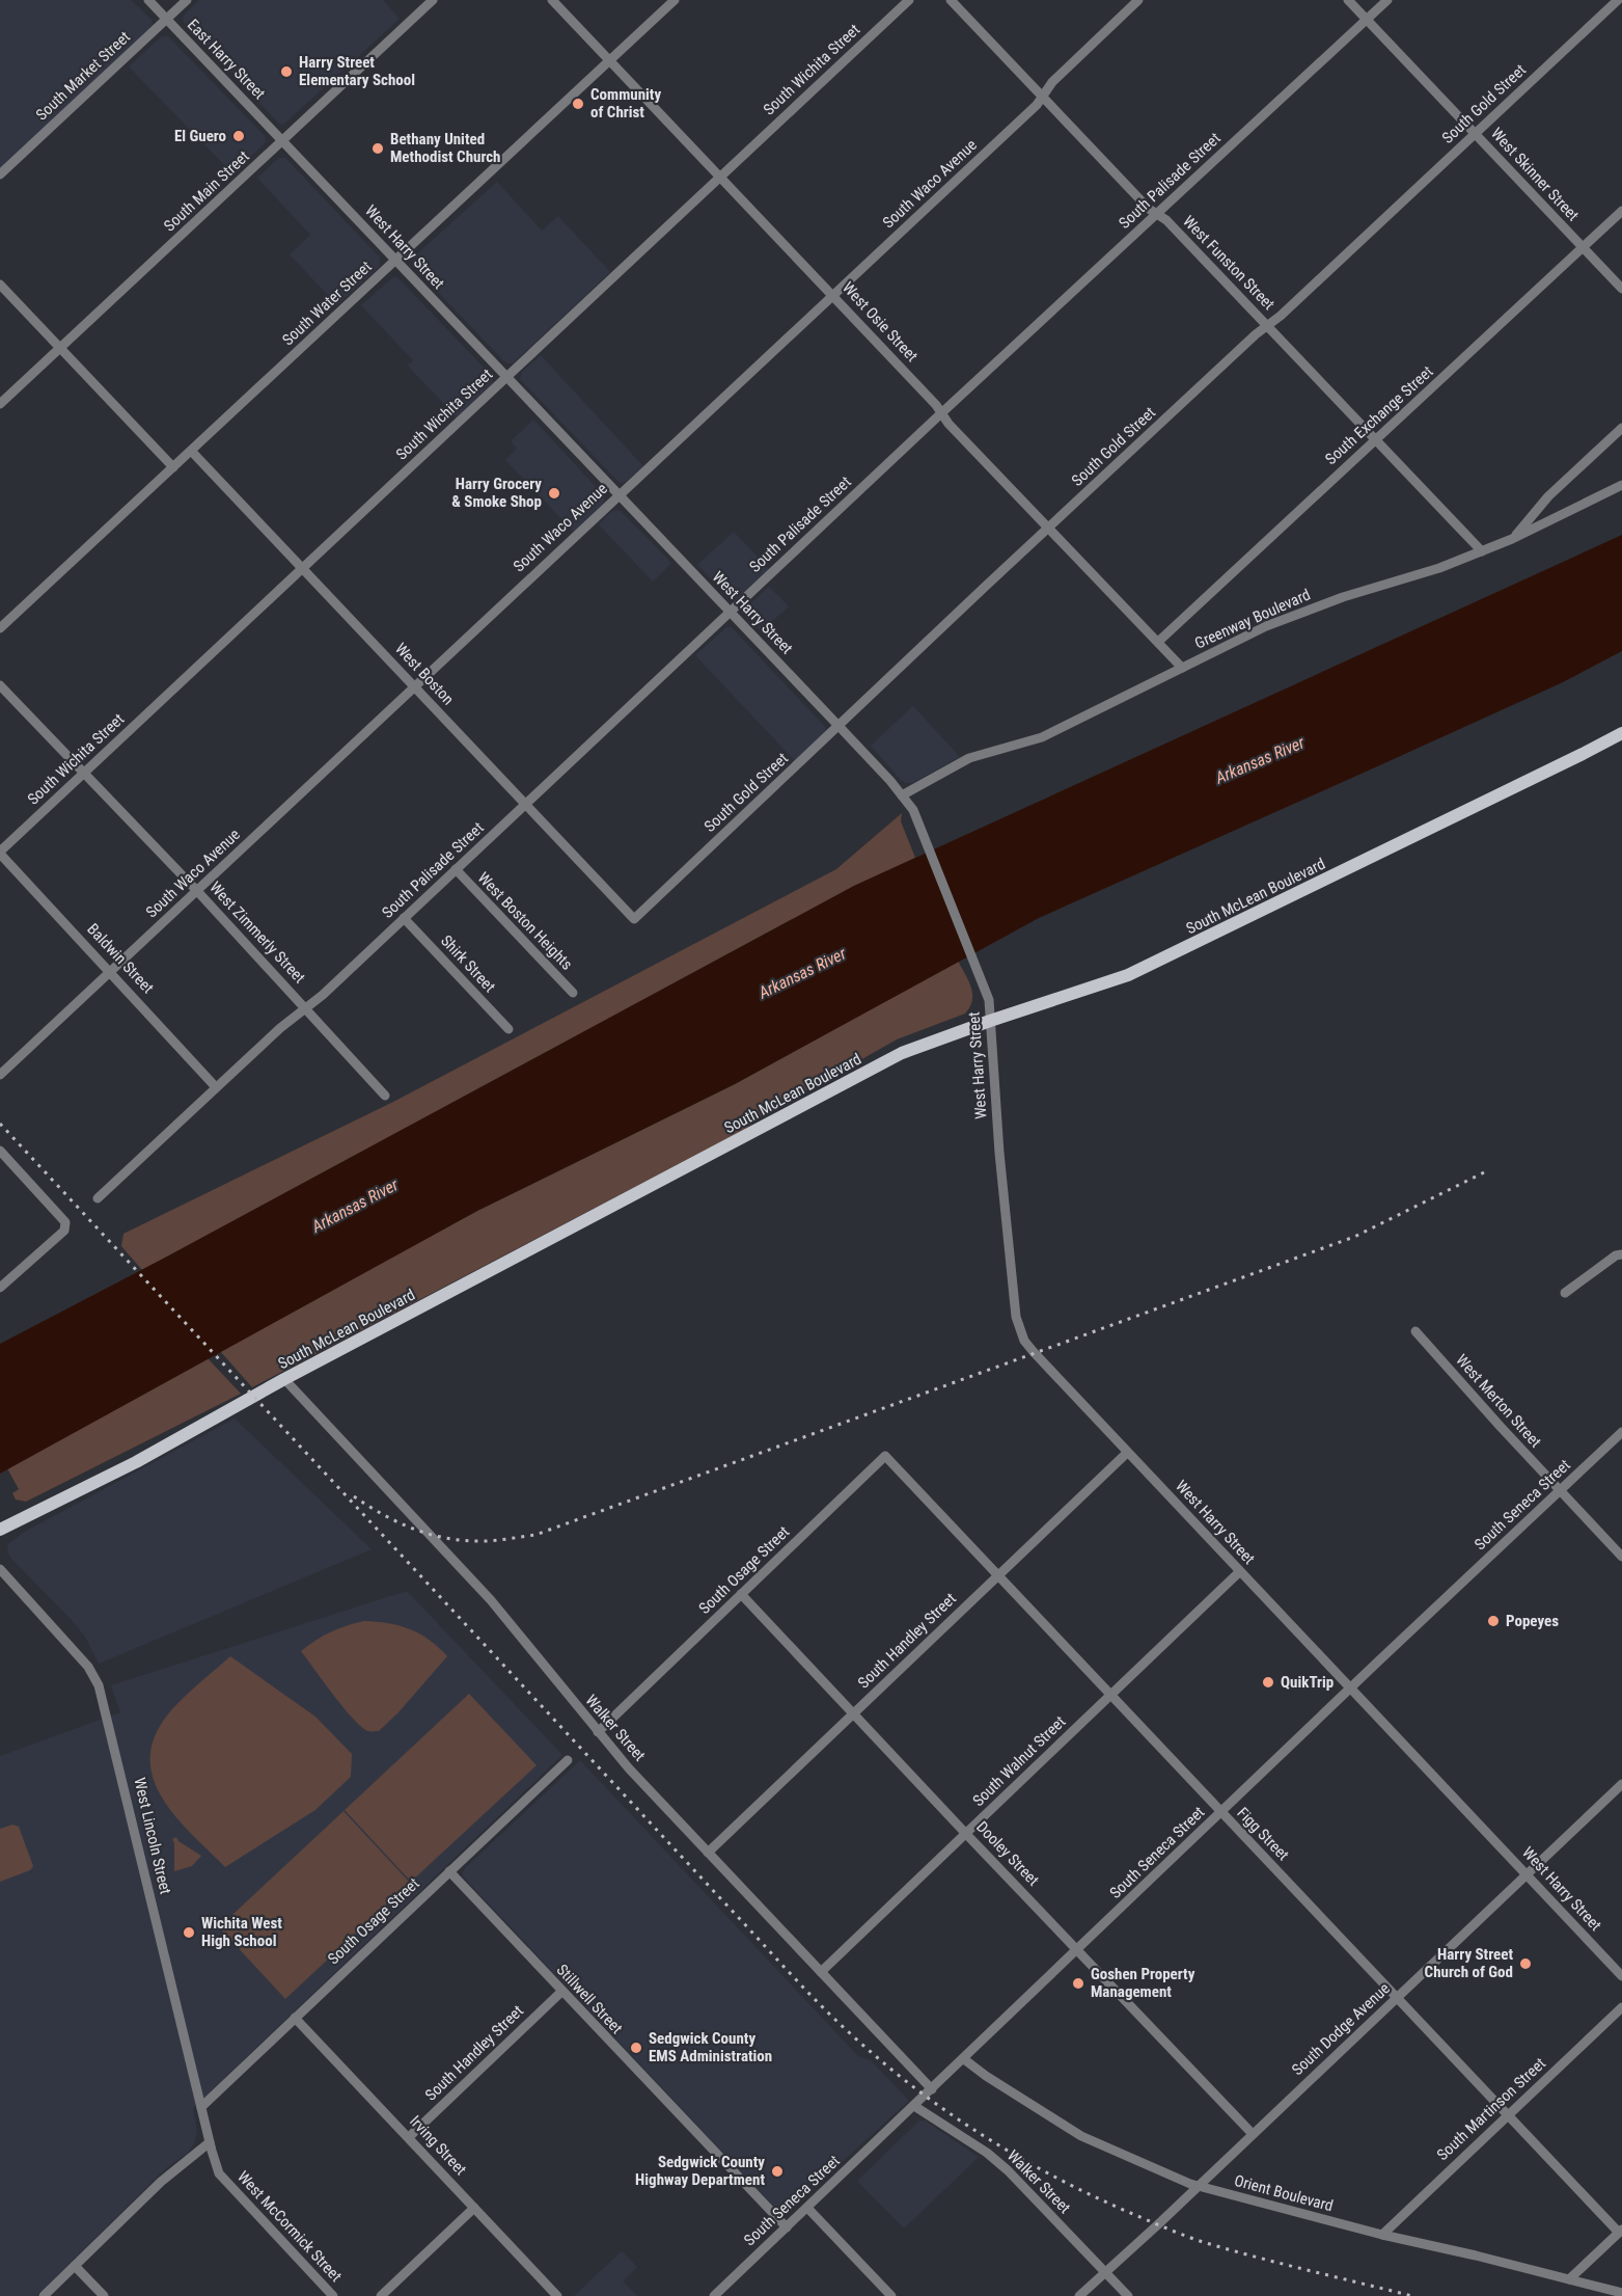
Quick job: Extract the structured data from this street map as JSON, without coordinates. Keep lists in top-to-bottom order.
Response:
{
  "streets": {
    "main road": ["South McLean Boulevard"],
    "street": [
      "East Harry Street",
      "South Wichita Street",
      "South Market Street",
      "South Gold Street",
      "West Skinner Street",
      "South Palisade Street",
      "South Waco Avenue",
      "South Main Street",
      "West Harry Street",
      "West Funston Street",
      "South Water Street",
      "West Osie Street",
      "South Exchange Street",
      "Greenway Boulevard",
      "West Boston",
      "West Boston Heights",
      "West Zimmerly Street",
      "Baldwin Street",
      "Shirk Street",
      "West Merton Street",
      "South Seneca Street",
      "South Osage Street",
      "South Handley Street",
      "Walker Street",
      "South Walnut Street",
      "Figg Street",
      "West Lincoln Street",
      "Dooley Street",
      "Stillwell Street",
      "South Dodge Avenue",
      "South Martinson Street",
      "Irving Street",
      "Orient Boulevard",
      "West McCormick Street"
    ]
  },
  "crossings": [
    ["East Harry Street", "South Market Street"],
    ["East Harry Street", "South Main Street"],
    ["East Harry Street", "West Harry Street"],
    ["South Wichita Street", "West Harry Street"],
    ["South Wichita Street", "West Osie Street"],
    ["South Wichita Street", "West Boston"],
    ["South Wichita Street", "West Zimmerly Street"],
    ["South Wichita Street", "Baldwin Street"],
    ["South Gold Street", "West Skinner Street"],
    ["South Gold Street", "West Harry Street"],
    ["South Gold Street", "West Funston Street"],
    ["South Gold Street", "West Osie Street"],
    ["South Gold Street", "West Boston"],
    ["West Skinner Street", "South Palisade Street"],
    ["West Skinner Street", "South Exchange Street"],
    ["South Palisade Street", "West Harry Street"],
    ["South Palisade Street", "West Funston Street"],
    ["South Palisade Street", "West Osie Street"],
    ["South Palisade Street", "West Boston"],
    ["South Palisade Street", "West Boston Heights"],
    ["South Palisade Street", "West Zimmerly Street"],
    ["South Palisade Street", "Baldwin Street"],
    ["South Palisade Street", "Shirk Street"],
    ["South Waco Avenue", "West Harry Street"],
    ["South Waco Avenue", "West Funston Street"],
    ["South Waco Avenue", "West Osie Street"],
    ["South Waco Avenue", "West Boston"],
    ["South Waco Avenue", "West Zimmerly Street"],
    ["South Waco Avenue", "Baldwin Street"],
    ["South Main Street", "West Harry Street"],
    ["West Harry Street", "South Water Street"],
    ["West Harry Street", "Greenway Boulevard"],
    ["West Harry Street", "South McLean Boulevard"],
    ["West Harry Street", "South Seneca Street"],
    ["West Harry Street", "South Handley Street"],
    ["West Harry Street", "South Walnut Street"],
    ["West Harry Street", "South Dodge Avenue"],
    ["West Funston Street", "South Exchange Street"],
    ["West Funston Street", "Greenway Boulevard"],
    ["South Water Street", "West Osie Street"],
    ["South Water Street", "West Boston"],
    ["West Osie Street", "South Exchange Street"],
    ["West Osie Street", "Greenway Boulevard"],
    ["South McLean Boulevard", "Walker Street"],
    ["West Merton Street", "South Seneca Street"],
    ["South Seneca Street", "Walker Street"],
    ["South Seneca Street", "Figg Street"],
    ["South Seneca Street", "Dooley Street"],
    ["South Seneca Street", "Stillwell Street"],
    ["South Seneca Street", "Orient Boulevard"],
    ["South Osage Street", "Walker Street"],
    ["South Osage Street", "Figg Street"],
    ["South Osage Street", "West Lincoln Street"],
    ["South Osage Street", "Dooley Street"],
    ["South Osage Street", "Stillwell Street"],
    ["South Osage Street", "Irving Street"],
    ["South Handley Street", "Walker Street"],
    ["South Handley Street", "Figg Street"],
    ["South Handley Street", "Dooley Street"],
    ["South Handley Street", "Stillwell Street"],
    ["South Handley Street", "Irving Street"],
    ["Walker Street", "South Walnut Street"],
    ["Walker Street", "South Dodge Avenue"],
    ["South Walnut Street", "Figg Street"],
    ["South Walnut Street", "Dooley Street"],
    ["Figg Street", "South Dodge Avenue"],
    ["Figg Street", "South Martinson Street"],
    ["West Lincoln Street", "West McCormick Street"],
    ["Dooley Street", "South Dodge Avenue"],
    ["South Dodge Avenue", "Orient Boulevard"],
    ["South Martinson Street", "Orient Boulevard"]
  ],
  "water": ["Arkansas River"],
  "places": [
    "Harry Street Elementary School",
    "Community of Christ",
    "El Guero",
    "Bethany United Methodist Church",
    "Harry Grocery & Smoke Shop",
    "Popeyes",
    "QuikTrip",
    "Wichita West High School",
    "Harry Street Church of God",
    "Goshen Property Management",
    "Sedgwick County EMS Administration",
    "Sedgwick County Highway Department"
  ]
}
